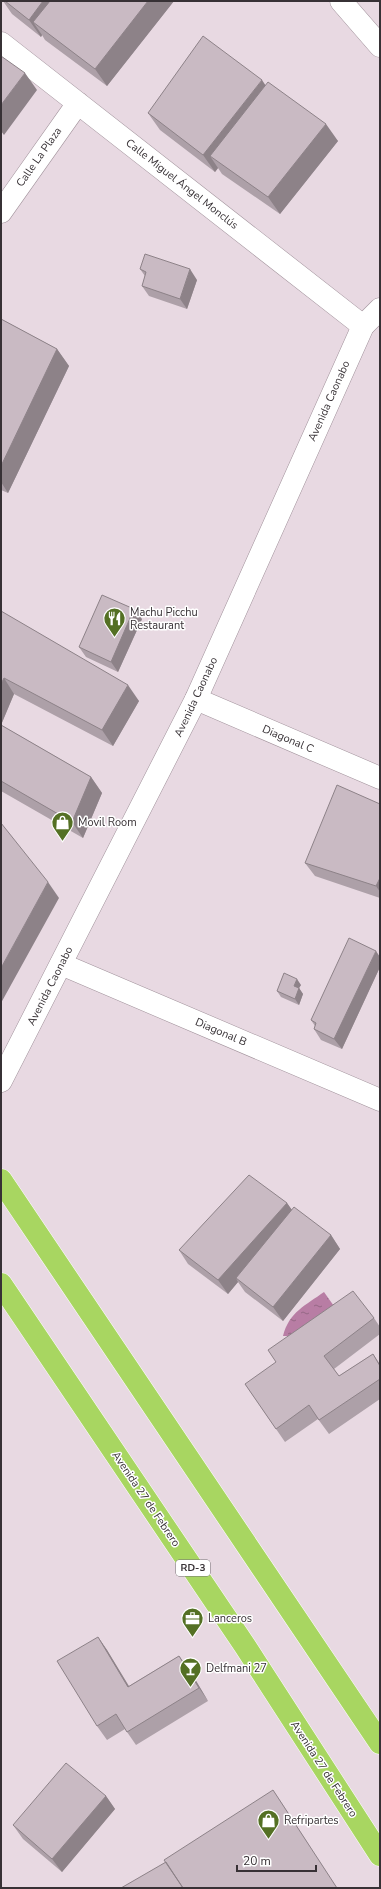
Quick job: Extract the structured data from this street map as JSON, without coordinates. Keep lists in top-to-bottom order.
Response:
{
  "streets": {
    "highway": ["Avenida 27 de Febrero", "RD-3"],
    "street": [
      "Calle La Plaza",
      "Calle Miguel Ángel Monclús",
      "Avenida Caonabo",
      "Diagonal C",
      "Diagonal B"
    ]
  },
  "crossings": [
    ["Calle La Plaza", "Calle Miguel Ángel Monclús"],
    ["Calle Miguel Ángel Monclús", "Avenida Caonabo"],
    ["Avenida Caonabo", "Diagonal C"],
    ["Avenida Caonabo", "Diagonal B"]
  ],
  "places": {
    "restaurant": ["Machu Picchu Restaurant"],
    "shop": ["Movil Room", "Refripartes"],
    "office": ["Lanceros"],
    "bar": ["Delfmani 27"]
  },
  "scale_bar": "20 m"
}
